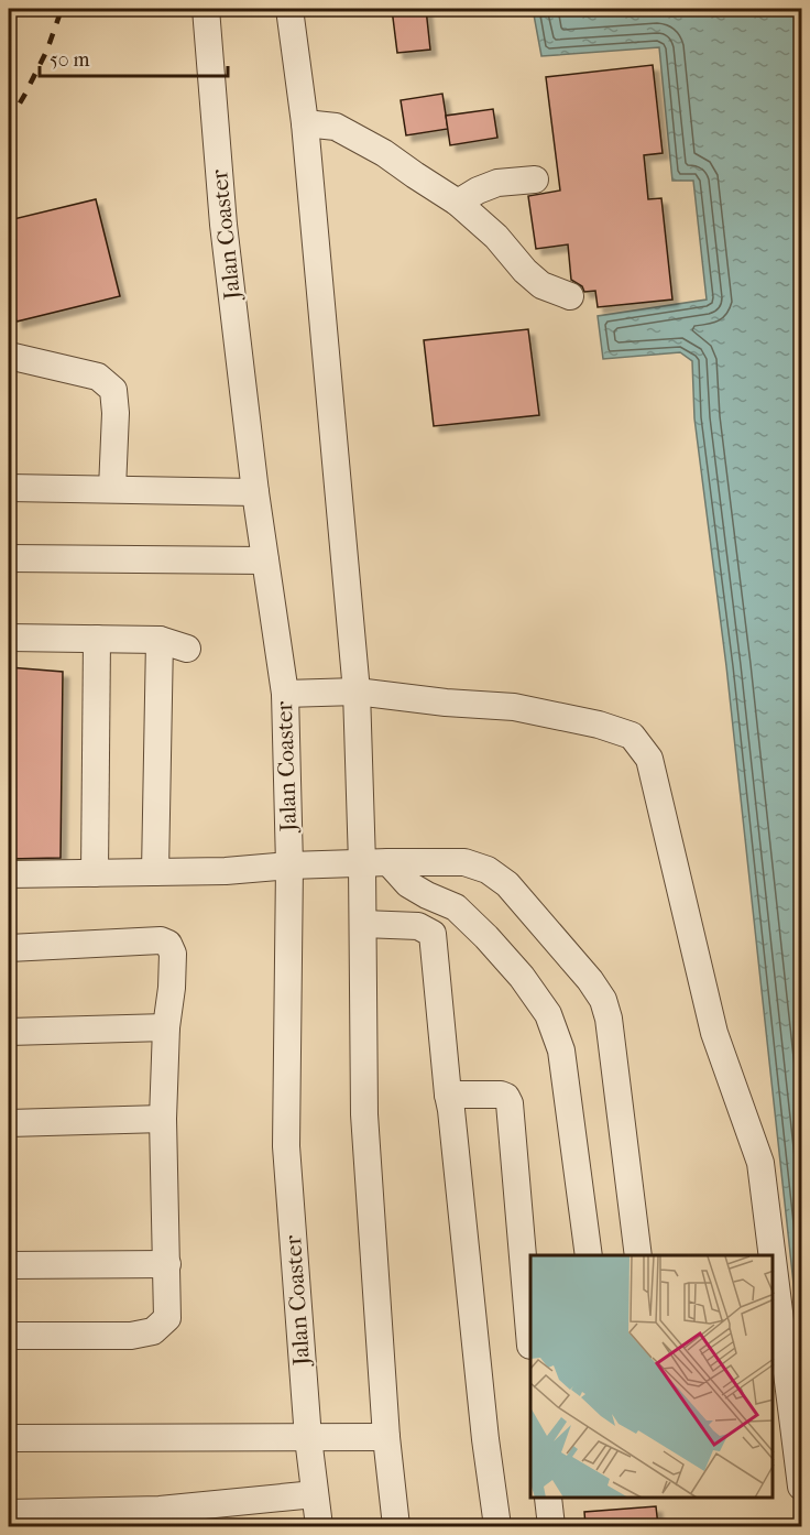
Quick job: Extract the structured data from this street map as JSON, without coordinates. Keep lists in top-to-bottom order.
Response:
{
  "streets": {
    "lane": ["Jalan Coaster"]
  },
  "scale_bar": "50 m"
}
